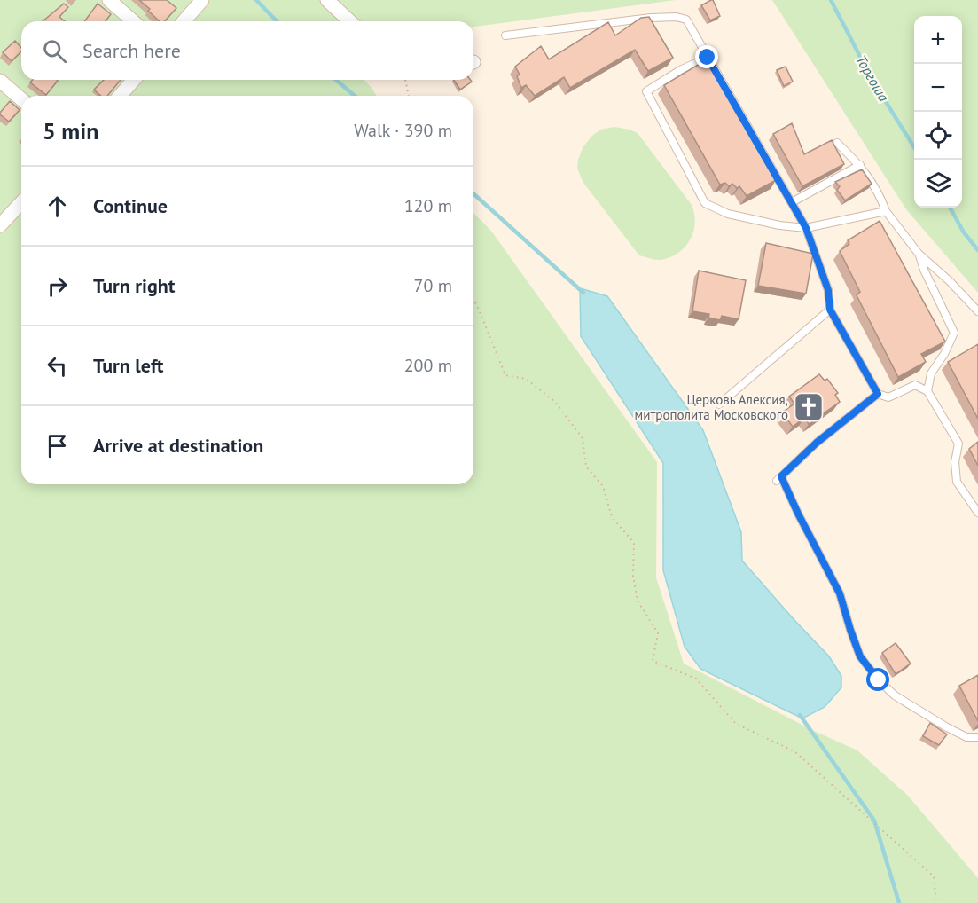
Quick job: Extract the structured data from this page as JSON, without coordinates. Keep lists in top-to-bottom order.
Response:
{
  "water": ["Торгоша"],
  "places": {
    "church": ["Церковь Алексия, митрополита Московского"]
  },
  "page": {
    "map_buttons": ["+", "−"],
    "search": "Search here",
    "heading": ["5 min", "Walk · 390 m"],
    "list": [
      ["Continue", "120 m"],
      ["Turn right", "70 m"],
      ["Turn left", "200 m"],
      "Arrive at destination"
    ]
  }
}
